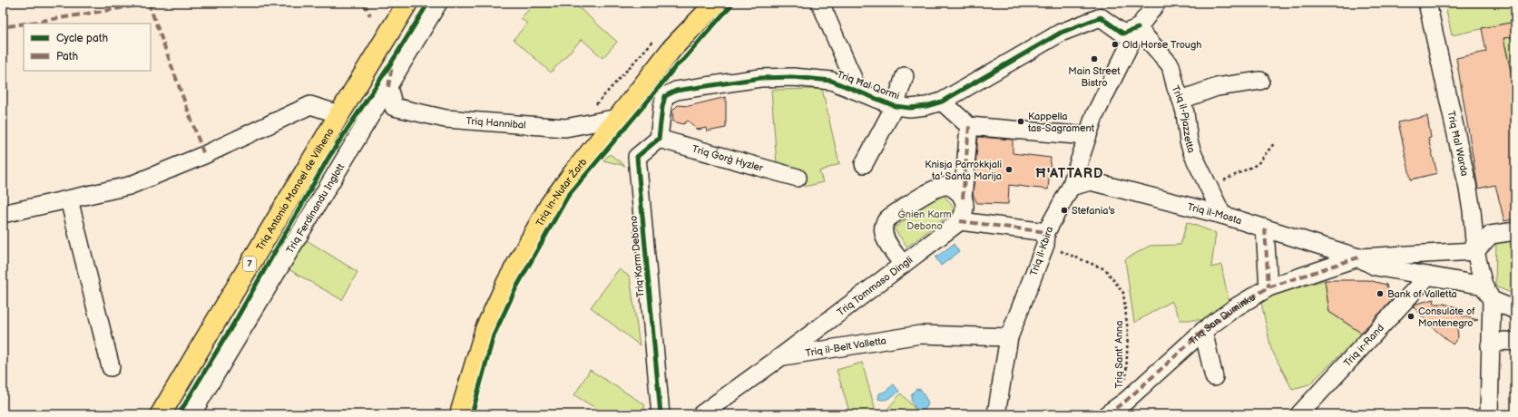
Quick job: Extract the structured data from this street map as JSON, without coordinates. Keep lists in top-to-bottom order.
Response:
{
  "streets": {
    "highway": ["Triq Antonio Manoel de Vilhena", "Triq in-Nutar Żarb", "7"],
    "street": [
      "Triq Ħal Qormi",
      "Triq il-Pjazzetta",
      "Triq Hannibal",
      "Triq Ħal Warda",
      "Triq Ġorġ Hyzler",
      "Triq Ferdinandu Inglott",
      "Triq il-Mosta",
      "Triq il-Kbira",
      "Triq Karm Debono",
      "Triq Tommaso Dingli",
      "Triq San Duminku",
      "Triq ir-Rand",
      "Triq il-Belt Valletta"
    ],
    "path": ["Triq Sant' Anna"]
  },
  "crossings": [
    ["Triq Ħal Qormi", "Triq il-Pjazzetta"],
    ["Triq Ħal Qormi", "Triq Ġorġ Hyzler"],
    ["Triq Ħal Qormi", "Triq il-Kbira"],
    ["Triq Ħal Qormi", "Triq Karm Debono"],
    ["Triq il-Pjazzetta", "Triq il-Mosta"],
    ["Triq il-Pjazzetta", "Triq il-Kbira"],
    ["Triq Hannibal", "Triq in-Nutar Żarb"],
    ["Triq Hannibal", "Triq Ferdinandu Inglott"],
    ["Triq Ħal Warda", "Triq il-Mosta"],
    ["Triq Ġorġ Hyzler", "Triq Karm Debono"],
    ["Triq il-Mosta", "Triq il-Kbira"],
    ["Triq il-Mosta", "Triq San Duminku"],
    ["Triq il-Mosta", "Triq ir-Rand"],
    ["Triq il-Kbira", "Triq il-Belt Valletta"],
    ["Triq il-Kbira", "Triq Sant' Anna"],
    ["Triq Tommaso Dingli", "Triq il-Belt Valletta"],
    ["Triq San Duminku", "Triq Sant' Anna"]
  ],
  "districts": ["Ħ'ATTARD"],
  "parks": ["Ġnien Karm Debono"],
  "places": [
    "Old Horse Trough",
    "Main Street Bistro",
    "Kappella tas-Sagrament",
    "Knisja Parrokkjali ta' Santa Marija",
    "Stefania's",
    "Bank of Valletta",
    "Consulate of Montenegro"
  ],
  "legend": ["Cycle path", "Path"]
}
